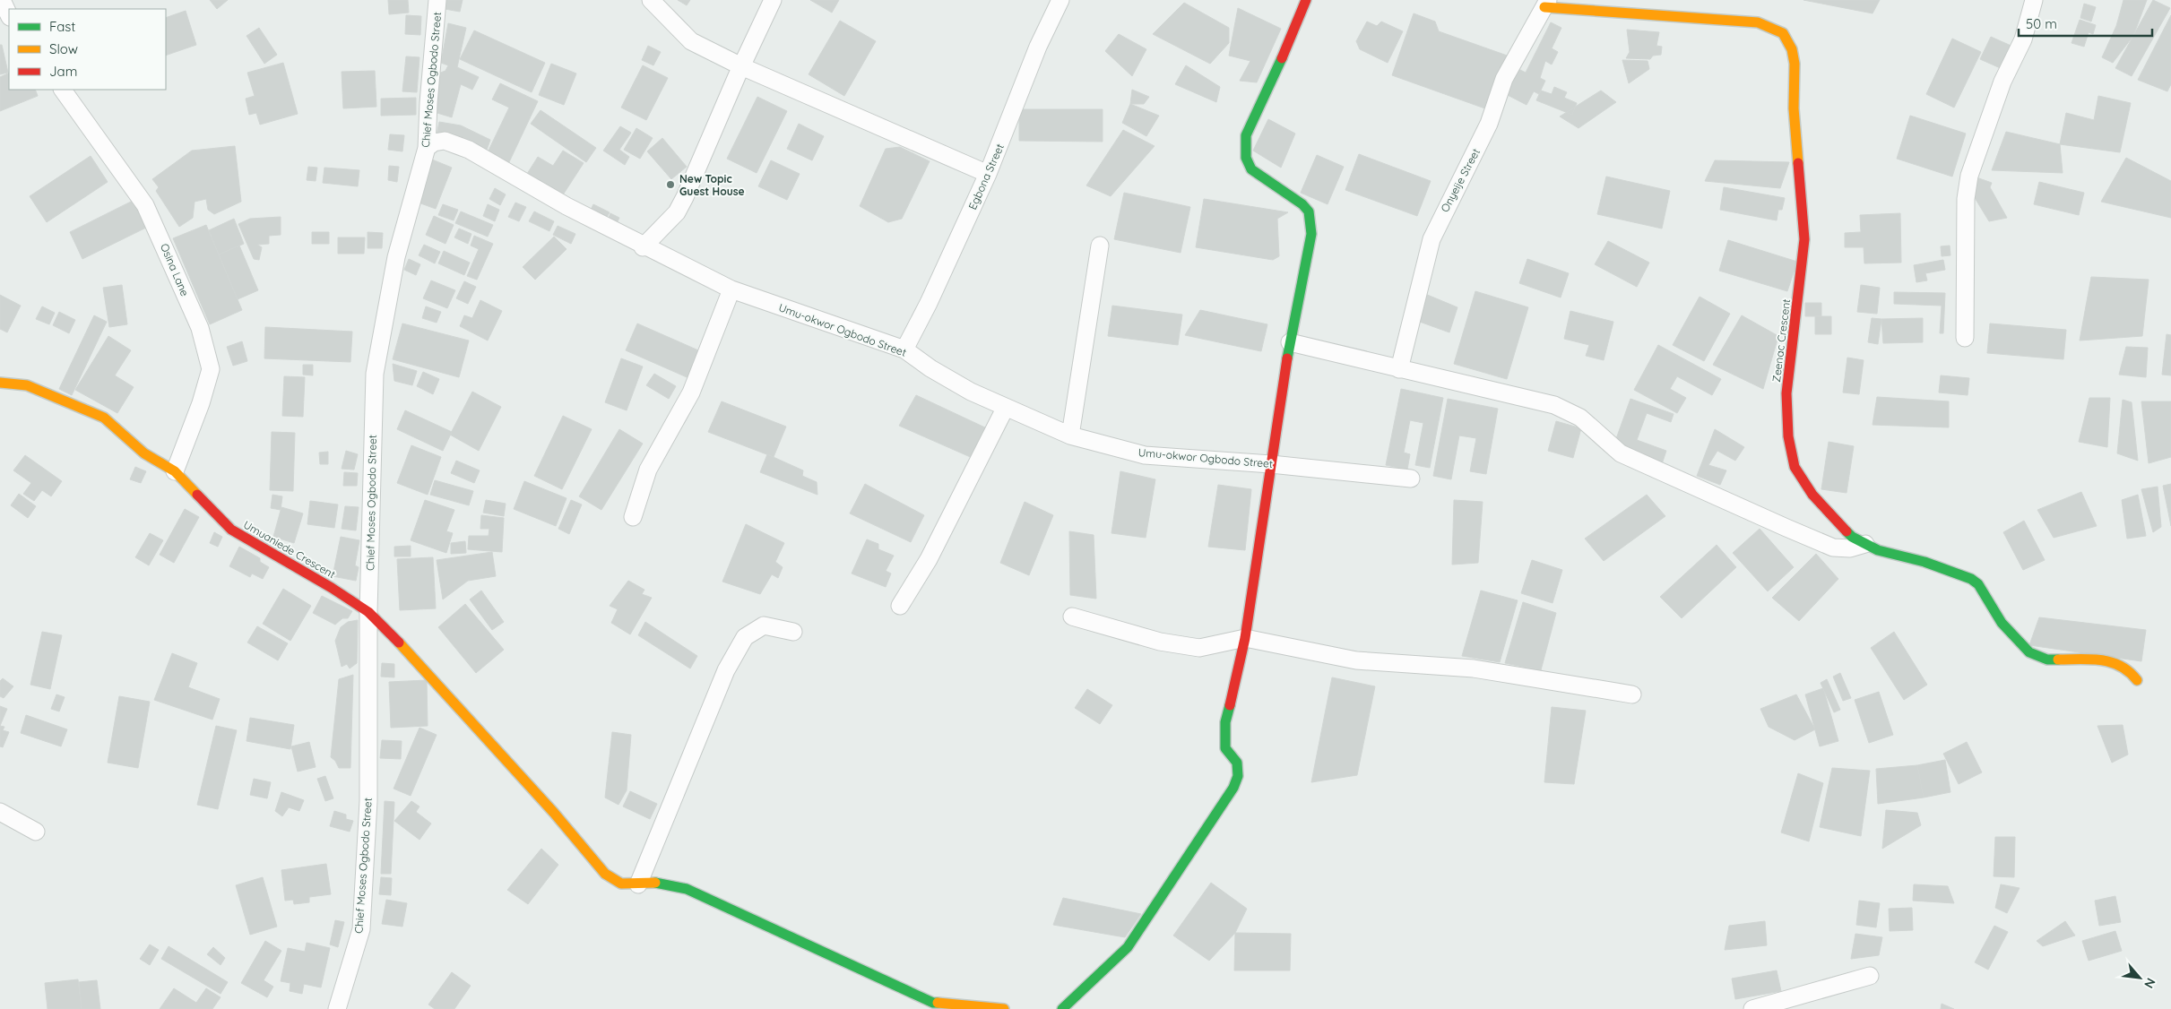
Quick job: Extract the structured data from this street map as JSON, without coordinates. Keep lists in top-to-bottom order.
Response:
{
  "streets": {
    "street": [
      "Chief Moses Ogbodo Street",
      "Egbona Street",
      "Onyeije Street",
      "Osina Lane",
      "Umu-okwor Ogbodo Street",
      "Zeenac Crescent",
      "Umuaniede Crescent"
    ]
  },
  "crossings": [
    ["Chief Moses Ogbodo Street", "Umu-okwor Ogbodo Street"],
    ["Chief Moses Ogbodo Street", "Umuaniede Crescent"],
    ["Egbona Street", "Umu-okwor Ogbodo Street"],
    ["Onyeije Street", "Zeenac Crescent"],
    ["Osina Lane", "Umuaniede Crescent"]
  ],
  "places": ["New Topic Guest House"],
  "legend": ["Fast", "Slow", "Jam"],
  "scale_bar": "50 m",
  "north": "bottom right"
}
